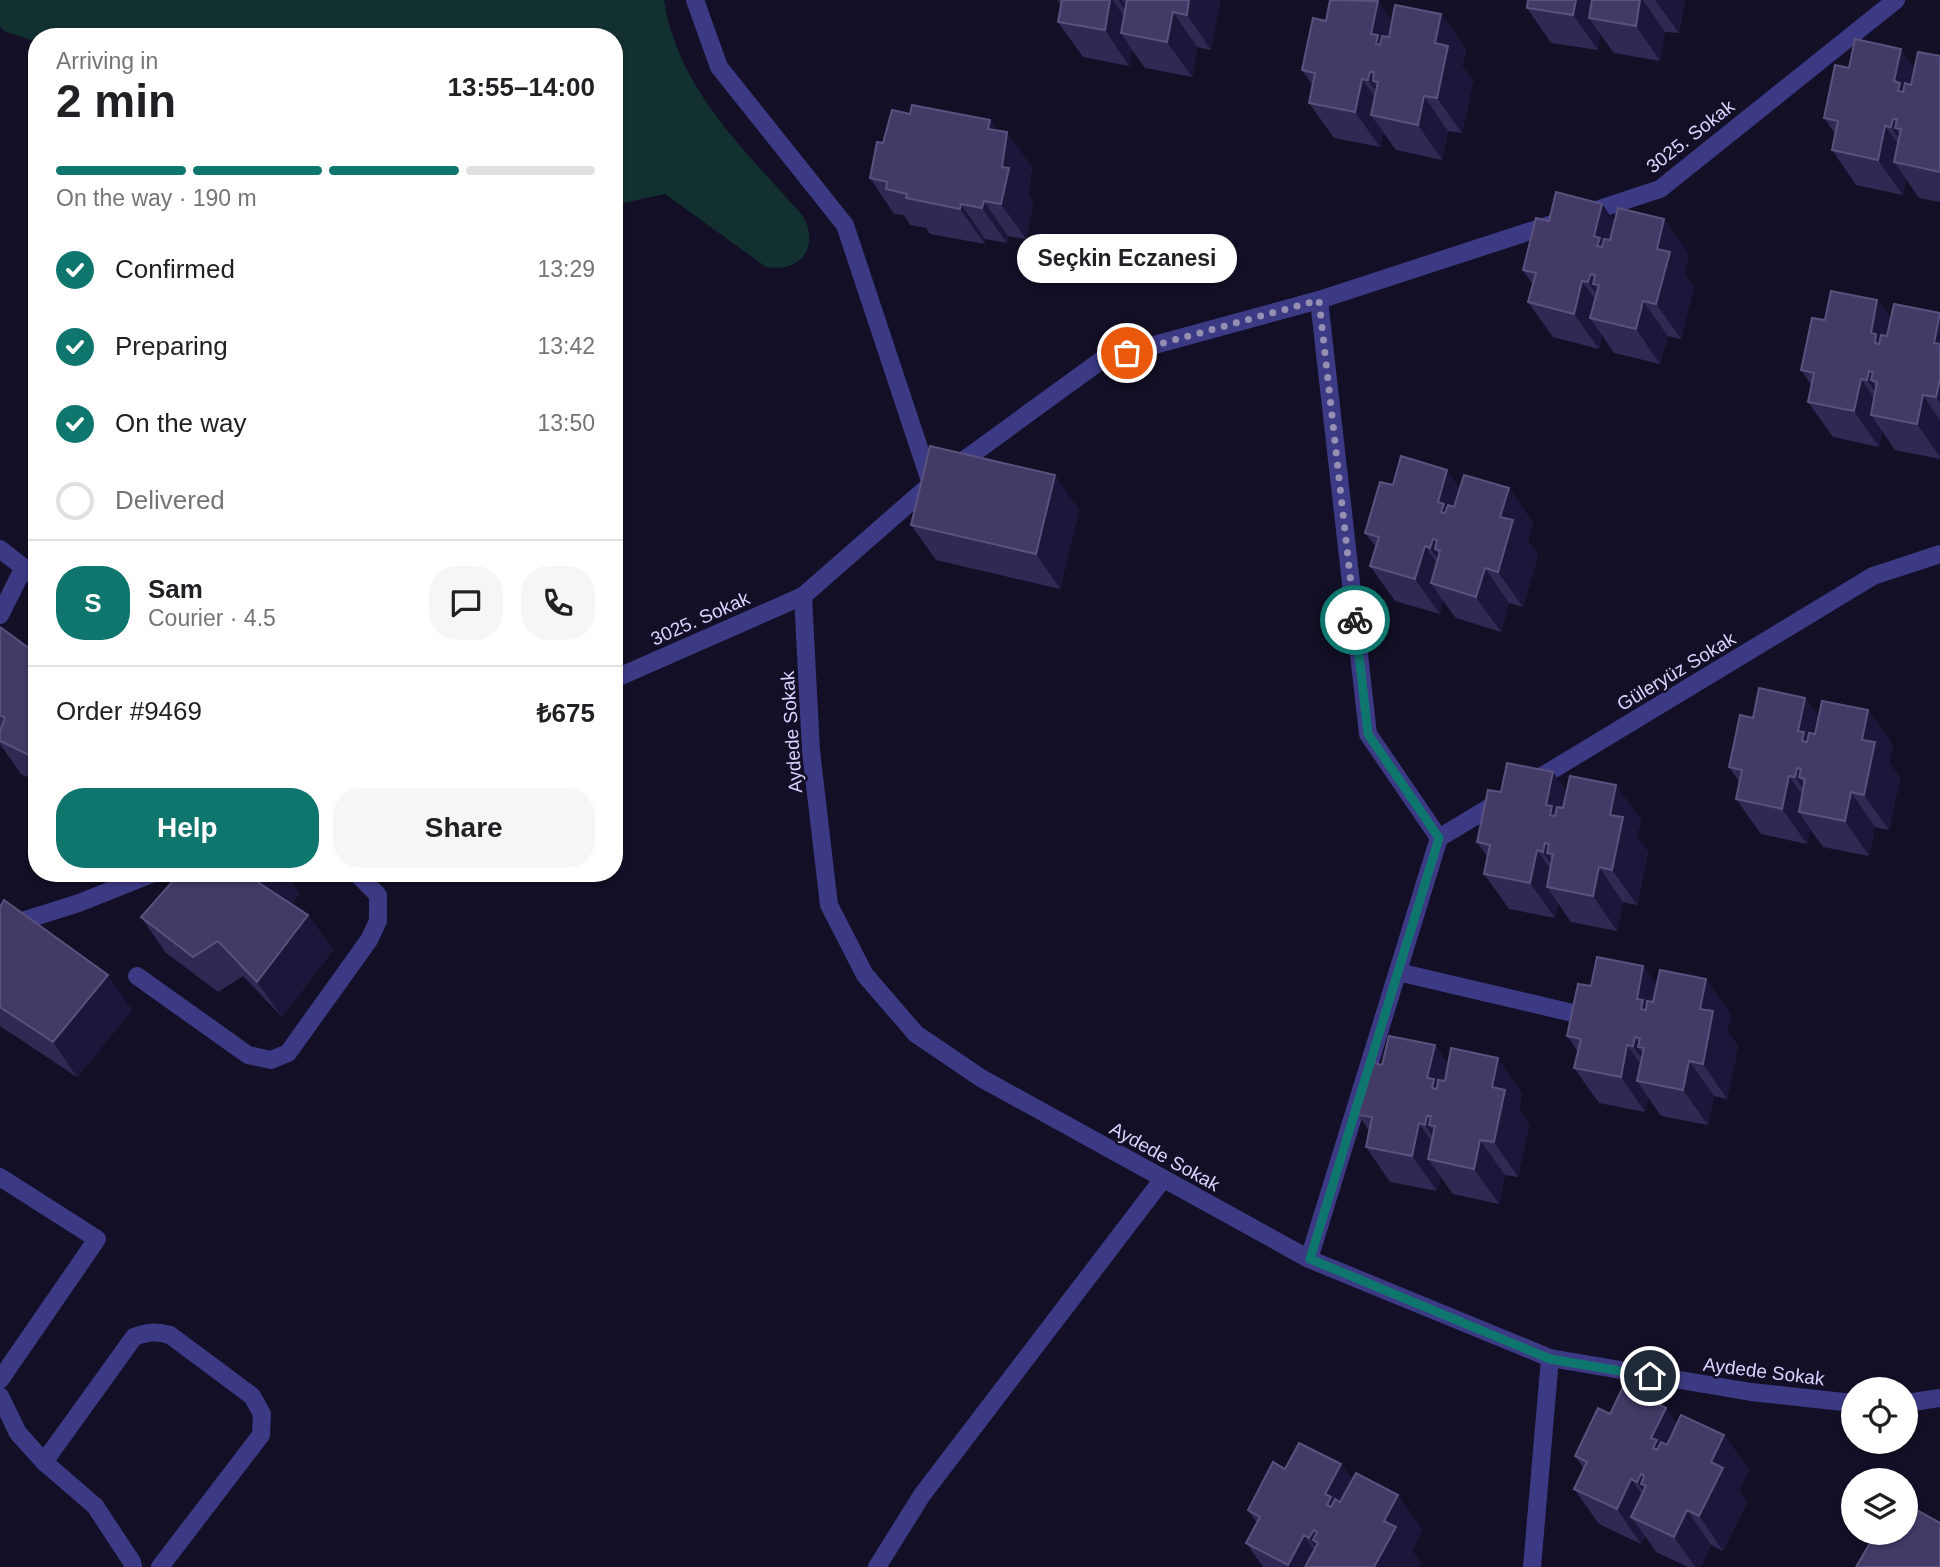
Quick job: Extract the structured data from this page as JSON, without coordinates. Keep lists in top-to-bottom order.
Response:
{
  "streets": {
    "street": ["3025. Sokak", "Güleryüz Sokak", "Aydede Sokak"]
  },
  "crossings": [
    ["3025. Sokak", "Aydede Sokak"]
  ],
  "places": ["Seçkin Eczanesi"],
  "page": {
    "heading": ["2 min", "Arriving in", "13:55–14:00"],
    "panel": [
      "Sam",
      "Courier · 4.5",
      "Order #9469",
      "₺675"
    ],
    "bar": "On the way · 190 m",
    "list": [
      ["Confirmed", "13:29"],
      ["Preparing", "13:42"],
      ["On the way", "13:50"],
      "Delivered"
    ],
    "bubble": "Seçkin Eczanesi",
    "round": "S",
    "buttons": ["Help", "Share"]
  }
}
